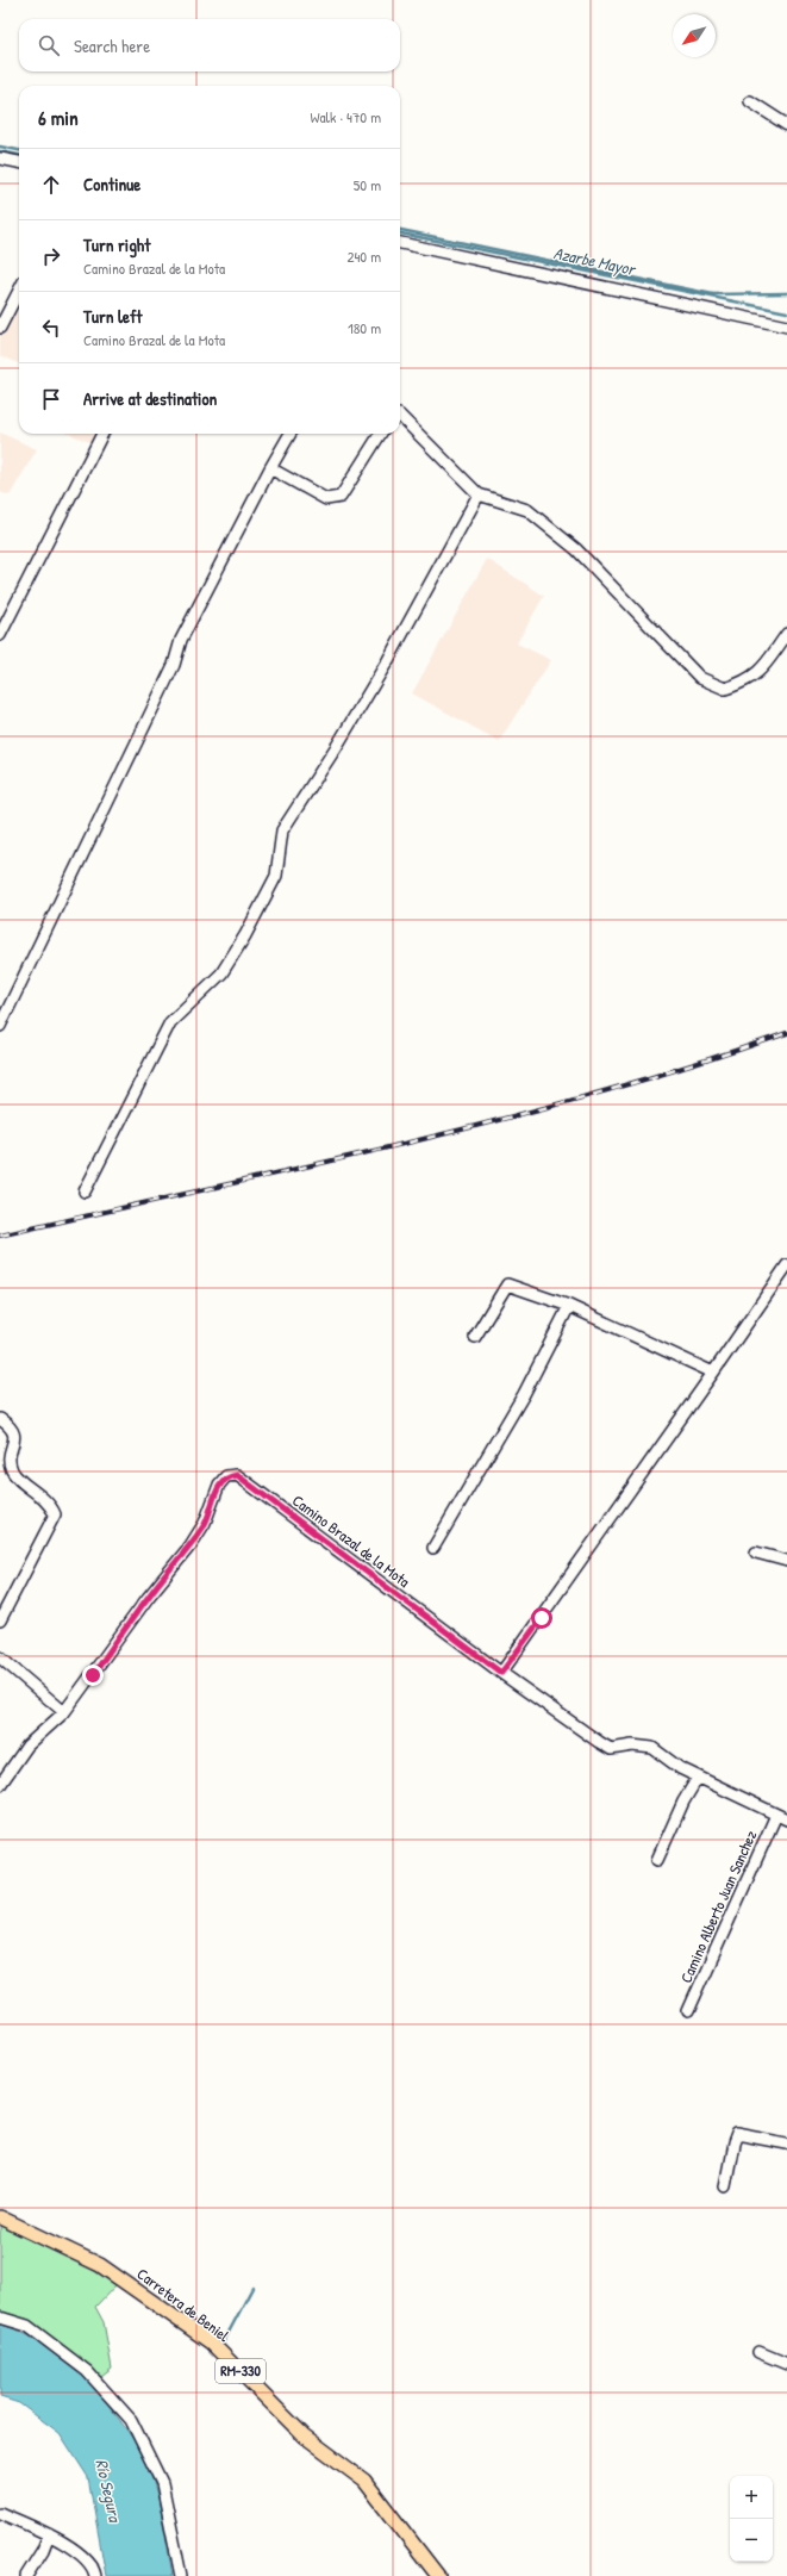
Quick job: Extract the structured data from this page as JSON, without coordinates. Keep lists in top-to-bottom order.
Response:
{
  "streets": {
    "main road": ["Carretera de Beniel", "RM-330"],
    "street": ["Camino Brazal de la Mota", "Camino Alberto Juan Sanchez"]
  },
  "crossings": [
    ["Camino Brazal de la Mota", "Camino Alberto Juan Sanchez"]
  ],
  "water": ["Azarbe Mayor", "Río Segura"],
  "north": "bottom left",
  "page": {
    "search": "Search here",
    "heading": ["6 min", "Walk · 470 m"],
    "list": [
      ["Continue", "50 m"],
      ["Turn right", "Camino Brazal de la Mota", "240 m"],
      ["Turn left", "Camino Brazal de la Mota", "180 m"],
      "Arrive at destination"
    ],
    "map_buttons": ["+", "−"]
  }
}
